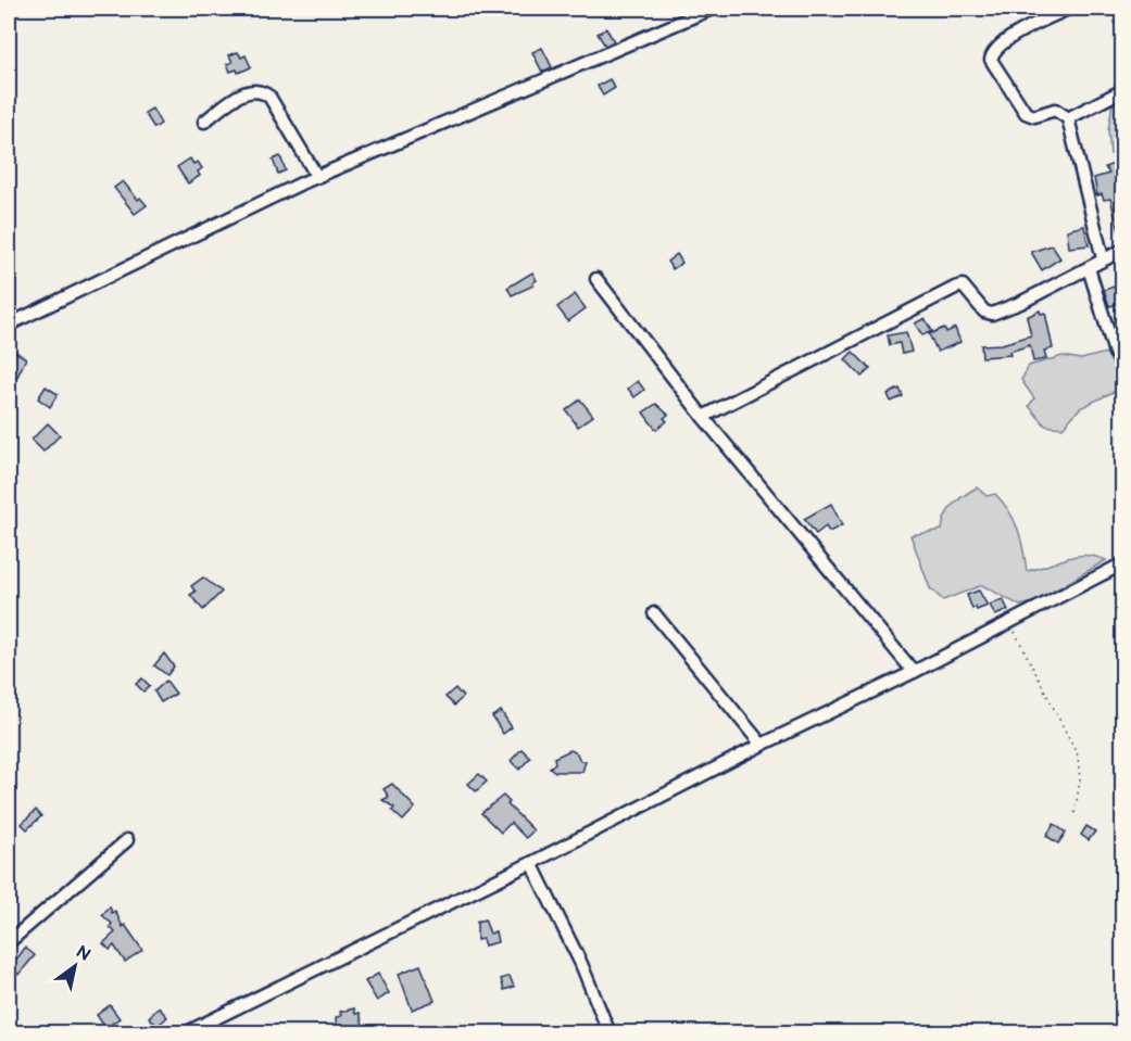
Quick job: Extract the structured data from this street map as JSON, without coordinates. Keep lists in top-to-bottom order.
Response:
{
  "north": "top right"
}
